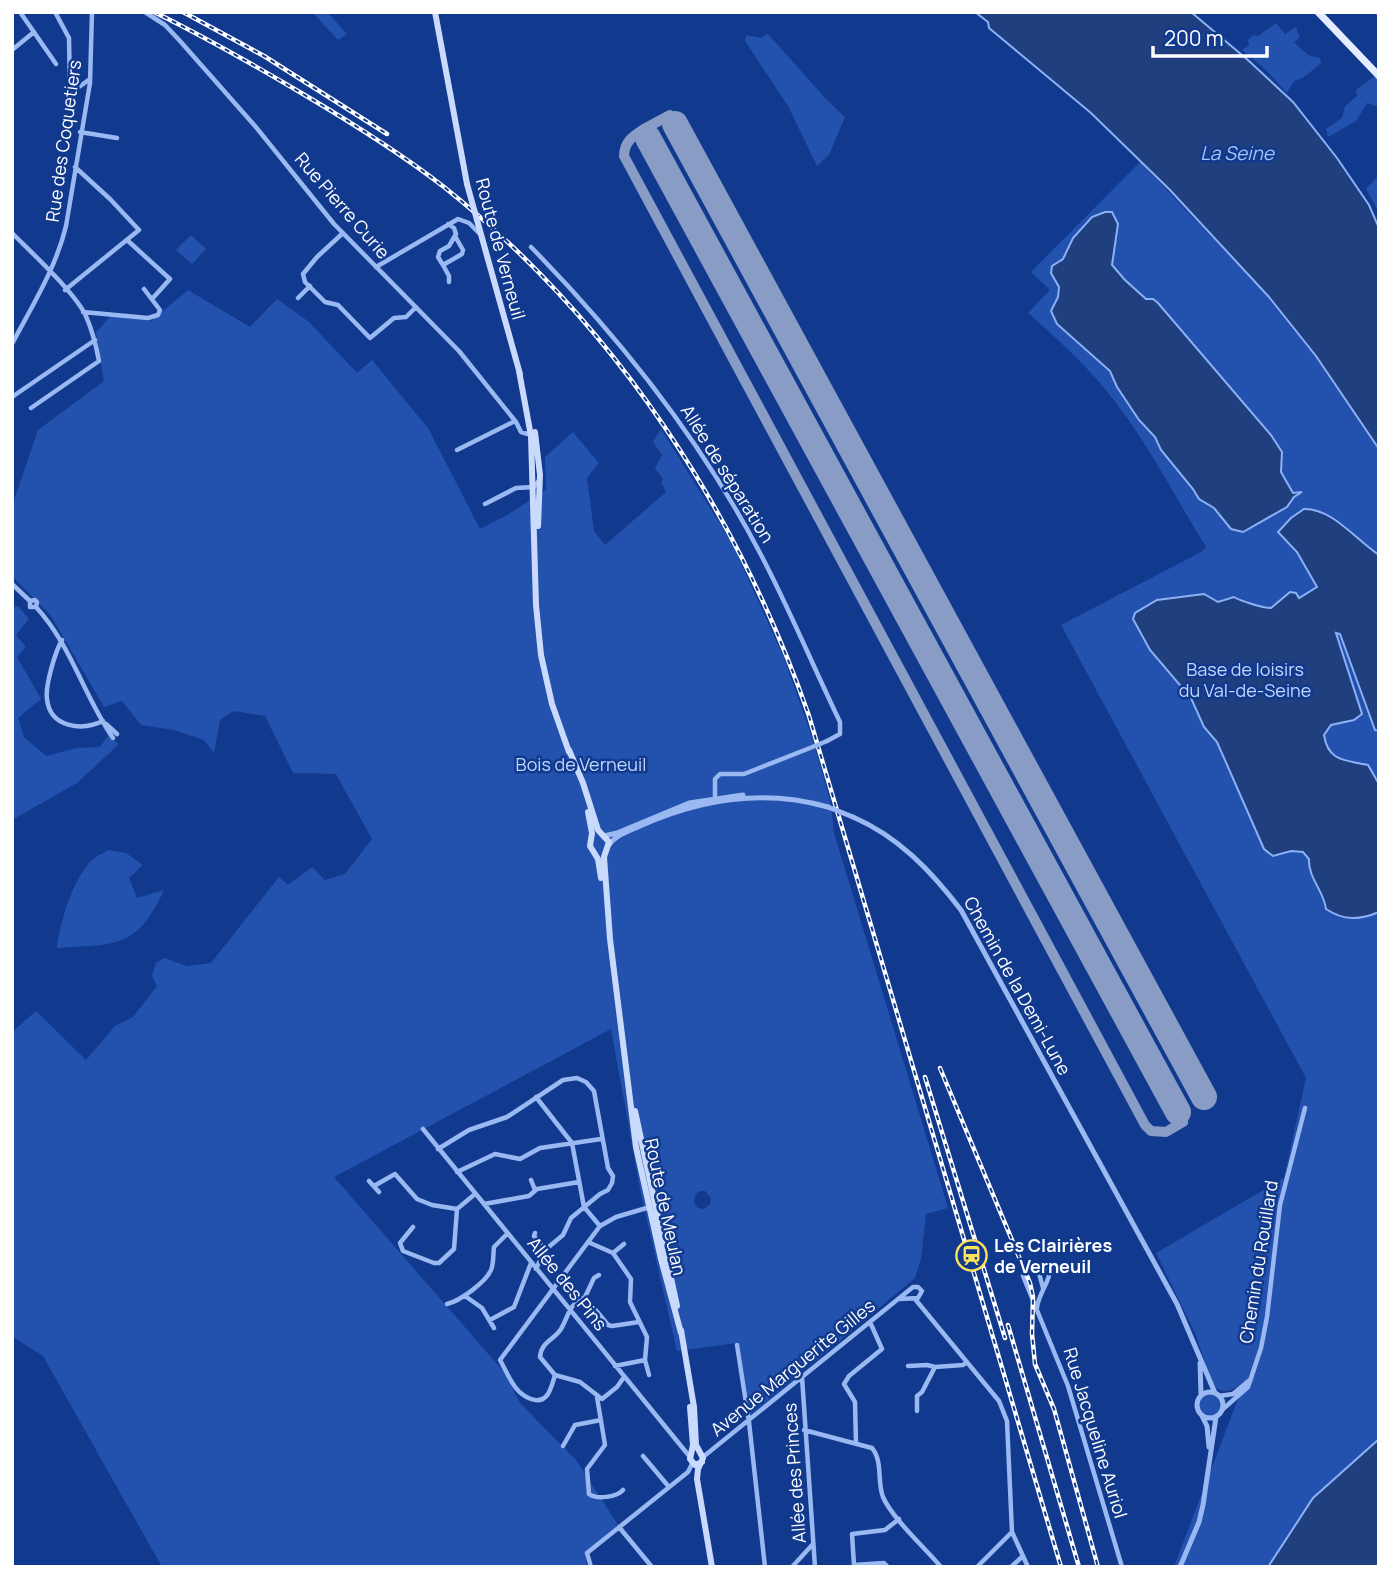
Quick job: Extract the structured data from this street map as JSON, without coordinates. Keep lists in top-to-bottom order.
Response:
{
  "streets": {
    "main road": ["Route de Verneuil", "Route de Meulan"],
    "street": [
      "Rue des Coquetiers",
      "Rue Pierre Curie",
      "Allée de séparation",
      "Chemin de la Demi-Lune",
      "Chemin du Rouillard",
      "Allée des Pins",
      "Avenue Marguerite Gilles",
      "Rue Jacqueline Auriol",
      "Allée des Princes"
    ]
  },
  "crossings": [
    ["Rue Pierre Curie", "Route de Verneuil"],
    ["Route de Verneuil", "Route de Meulan"],
    ["Allée de séparation", "Chemin de la Demi-Lune"],
    ["Chemin de la Demi-Lune", "Chemin du Rouillard"],
    ["Route de Meulan", "Allée des Pins"],
    ["Route de Meulan", "Avenue Marguerite Gilles"],
    ["Avenue Marguerite Gilles", "Allée des Princes"]
  ],
  "water": ["La Seine"],
  "parks": ["Base de loisirs du Val-de-Seine", "Bois de Verneuil"],
  "places": {
    "station": ["Les Clairières de Verneuil"]
  },
  "scale_bar": "200 m"
}
